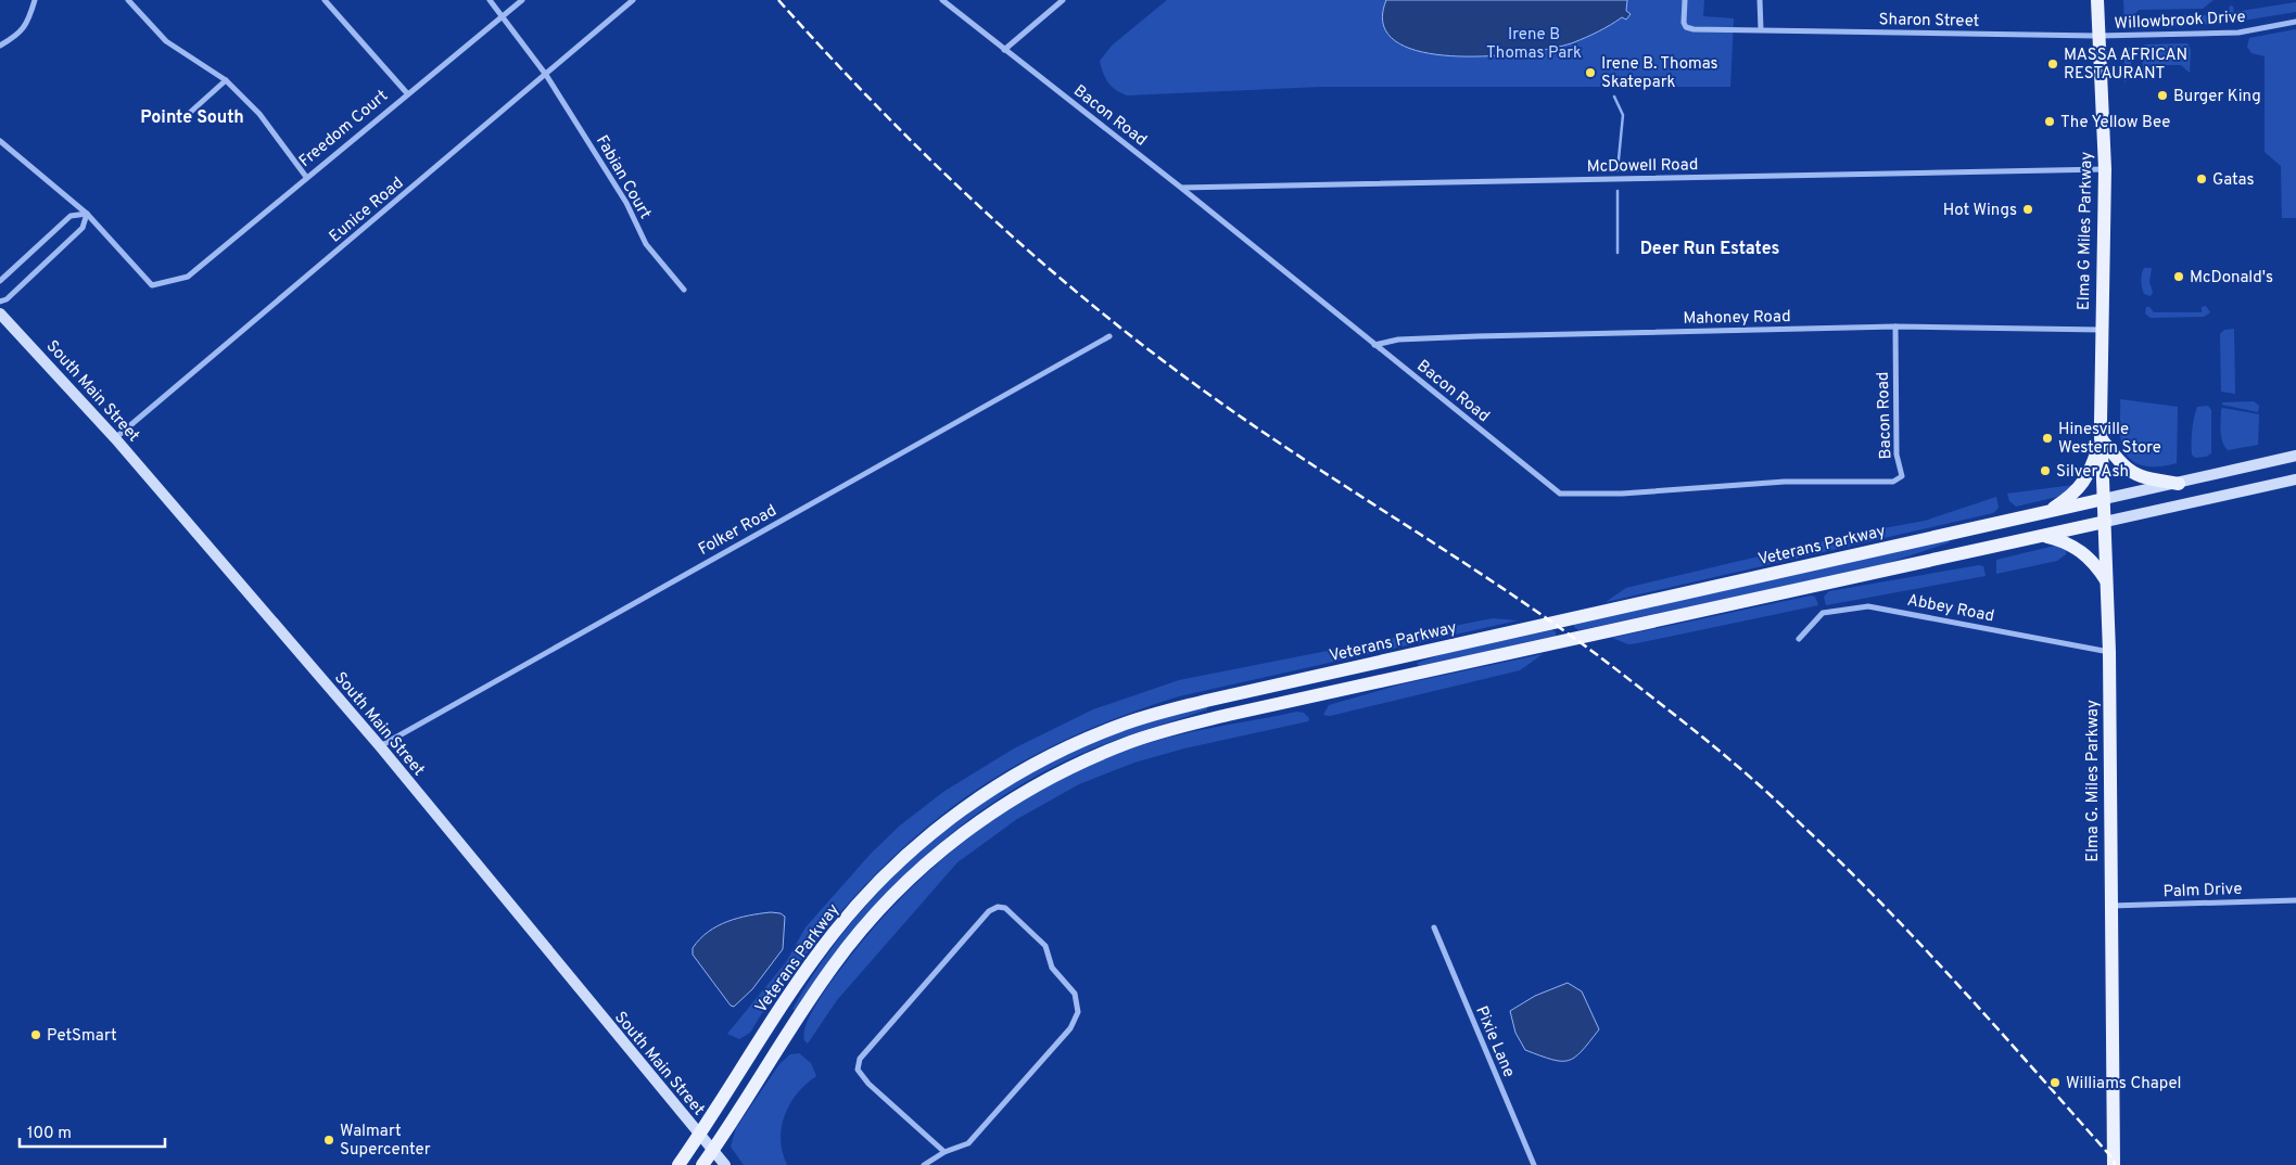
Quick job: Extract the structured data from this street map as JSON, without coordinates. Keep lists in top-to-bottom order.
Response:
{
  "streets": {
    "main road": ["Elma G Miles Parkway", "Veterans Parkway", "Elma G. Miles Parkway"],
    "street": [
      "Sharon Street",
      "Willowbrook Drive",
      "Bacon Road",
      "Freedom Court",
      "McDowell Road",
      "Fabian Court",
      "Eunice Road",
      "Mahoney Road",
      "South Main Street",
      "Folker Road",
      "Abbey Road",
      "Palm Drive",
      "Pixie Lane"
    ]
  },
  "crossings": [
    ["Sharon Street", "Willowbrook Drive"],
    ["Sharon Street", "Elma G Miles Parkway"],
    ["Willowbrook Drive", "Elma G Miles Parkway"],
    ["Bacon Road", "McDowell Road"],
    ["Bacon Road", "Mahoney Road"],
    ["Freedom Court", "Fabian Court"],
    ["McDowell Road", "Elma G Miles Parkway"],
    ["Fabian Court", "Eunice Road"],
    ["Eunice Road", "South Main Street"],
    ["Elma G Miles Parkway", "Mahoney Road"],
    ["Elma G Miles Parkway", "Elma G. Miles Parkway"],
    ["South Main Street", "Folker Road"],
    ["South Main Street", "Veterans Parkway"],
    ["Veterans Parkway", "Elma G. Miles Parkway"],
    ["Abbey Road", "Elma G. Miles Parkway"],
    ["Elma G. Miles Parkway", "Palm Drive"]
  ],
  "districts": ["Pointe South", "Deer Run Estates"],
  "parks": ["Irene B Thomas Park"],
  "places": [
    "MASSA AFRICAN RESTAURANT",
    "Irene B. Thomas Skatepark",
    "Burger King",
    "The Yellow Bee",
    "Gatas",
    "Hot Wings",
    "McDonald's",
    "Hinesville Western Store",
    "Silver Ash",
    "PetSmart",
    "Williams Chapel",
    "Walmart Supercenter"
  ],
  "scale_bar": "100 m"
}
